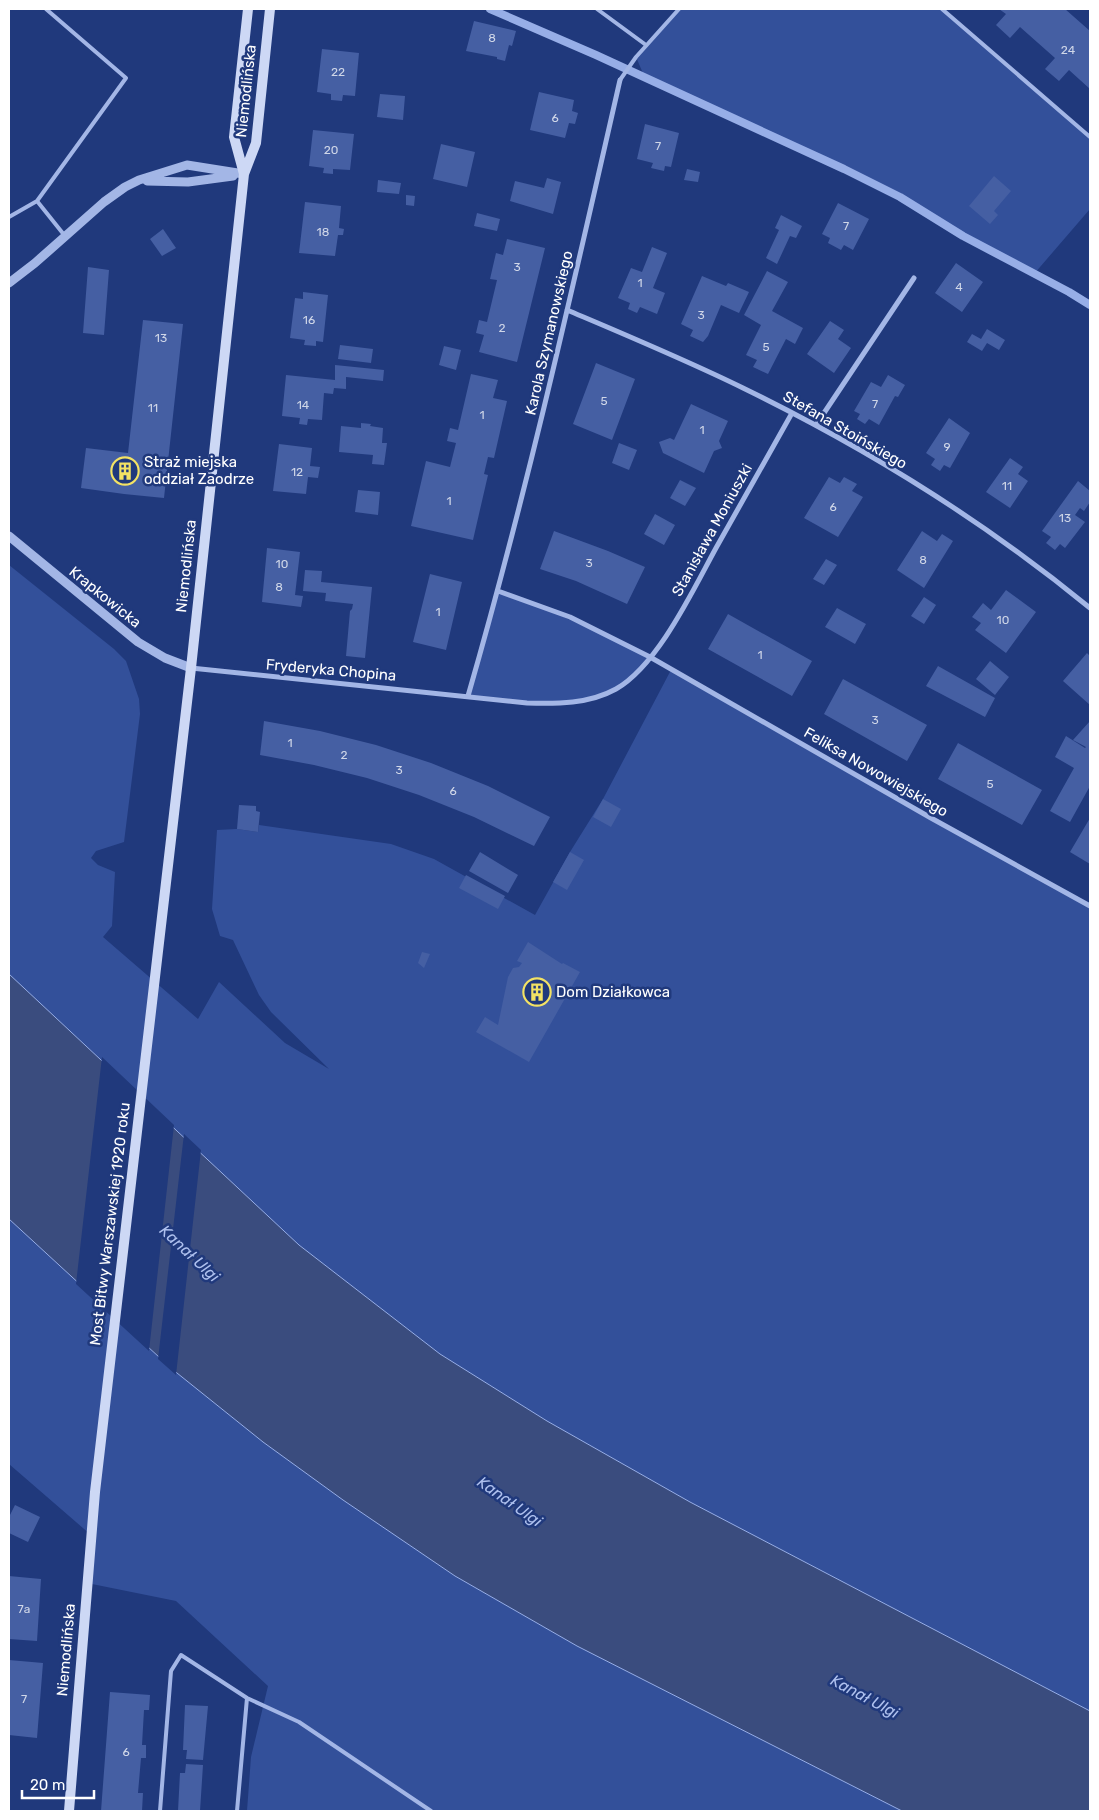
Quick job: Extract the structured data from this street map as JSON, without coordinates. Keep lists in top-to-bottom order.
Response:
{
  "streets": {
    "main road": ["Niemodlińska", "Most Bitwy Warszawskiej 1920 roku"],
    "street": [
      "Karola Szymanowskiego",
      "Stefana Stoińskiego",
      "Stanisława Moniuszki",
      "Krapkowicka",
      "Fryderyka Chopina",
      "Feliksa Nowowiejskiego"
    ]
  },
  "crossings": [
    ["Niemodlińska", "Krapkowicka"],
    ["Niemodlińska", "Fryderyka Chopina"],
    ["Niemodlińska", "Most Bitwy Warszawskiej 1920 roku"],
    ["Karola Szymanowskiego", "Stefana Stoińskiego"],
    ["Karola Szymanowskiego", "Stanisława Moniuszki"],
    ["Karola Szymanowskiego", "Fryderyka Chopina"],
    ["Karola Szymanowskiego", "Feliksa Nowowiejskiego"],
    ["Stefana Stoińskiego", "Stanisława Moniuszki"],
    ["Stanisława Moniuszki", "Fryderyka Chopina"],
    ["Stanisława Moniuszki", "Feliksa Nowowiejskiego"],
    ["Krapkowicka", "Fryderyka Chopina"]
  ],
  "water": ["Kanał Ulgi"],
  "places": {
    "building": ["Straż miejska oddział Zaodrze", "Dom Działkowca"]
  },
  "house_numbers": [
    "8",
    "24",
    "22",
    "6",
    "7",
    "20",
    "7",
    "18",
    "3",
    "1",
    "4",
    "3",
    "16",
    "2",
    "13",
    "5",
    "5",
    "7",
    "14",
    "11",
    "1",
    "1",
    "9",
    "12",
    "11",
    "1",
    "6",
    "13",
    "8",
    "3",
    "10",
    "8",
    "1",
    "10",
    "1",
    "3",
    "1",
    "2",
    "3",
    "5",
    "6",
    "7a",
    "7",
    "6"
  ],
  "scale_bar": "20 m"
}
